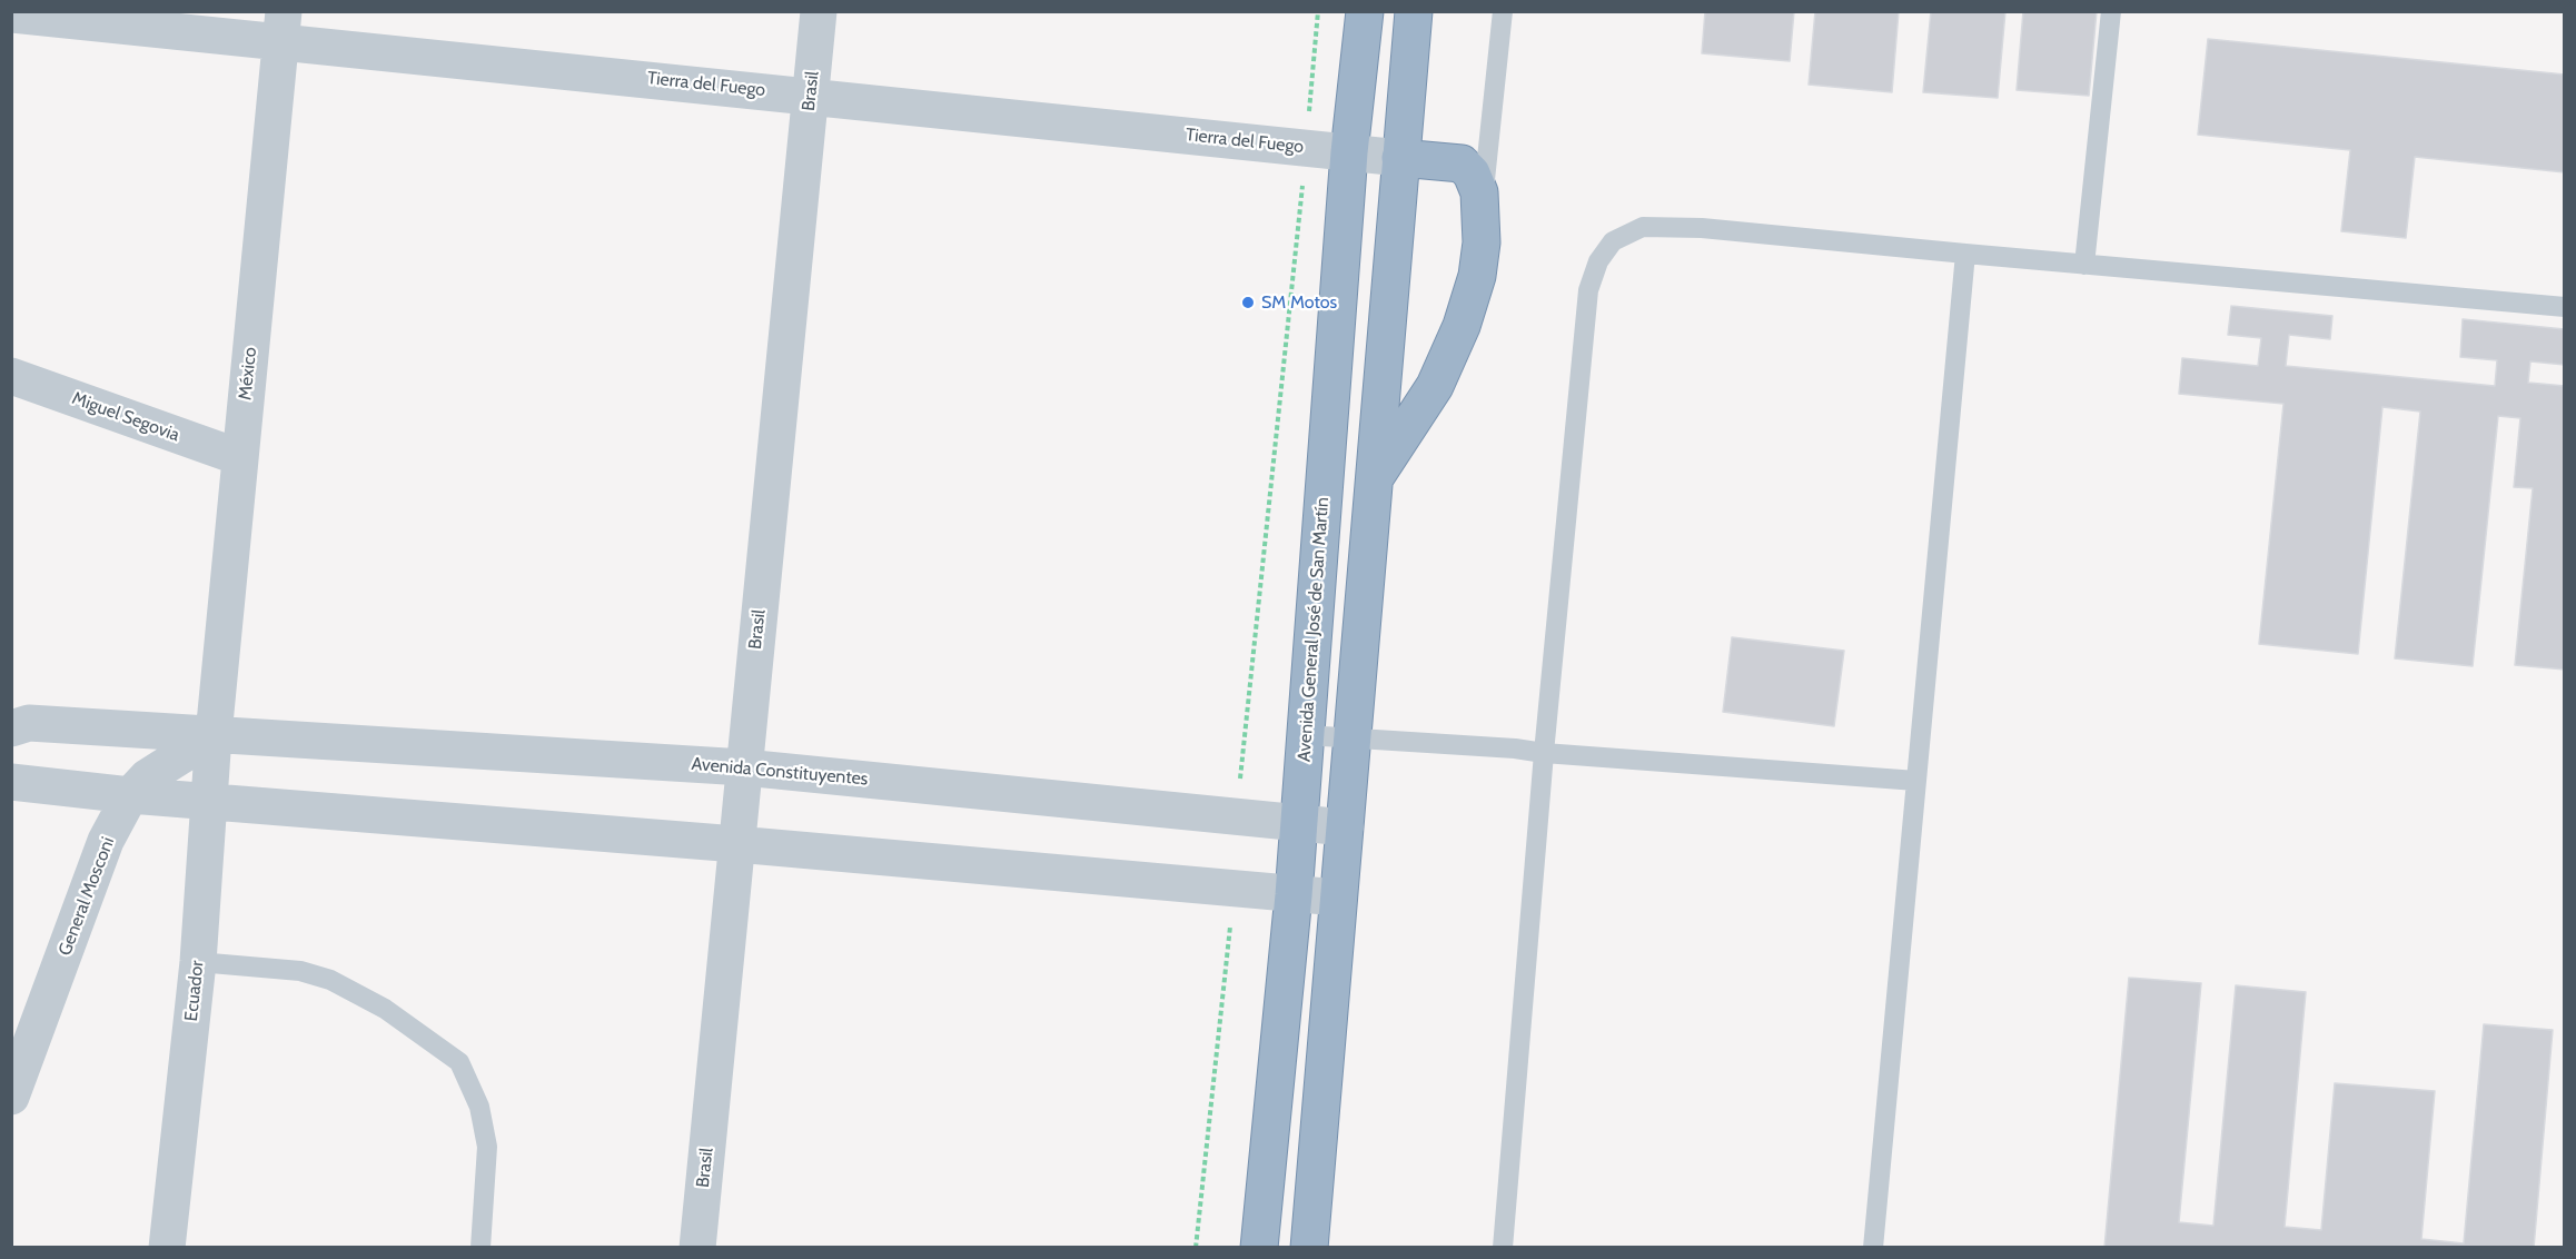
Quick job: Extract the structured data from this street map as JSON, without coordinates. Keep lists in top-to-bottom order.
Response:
{
  "streets": {
    "highway": ["Avenida General José de San Martín"],
    "street": [
      "Tierra del Fuego",
      "Brasil",
      "México",
      "Miguel Segovia",
      "Avenida Constituyentes",
      "General Mosconi",
      "Ecuador"
    ]
  },
  "crossings": [
    ["Tierra del Fuego", "Brasil"],
    ["Tierra del Fuego", "México"],
    ["Tierra del Fuego", "Avenida General José de San Martín"],
    ["Brasil", "Avenida Constituyentes"],
    ["México", "Miguel Segovia"],
    ["México", "Avenida Constituyentes"],
    ["México", "General Mosconi"],
    ["México", "Ecuador"],
    ["Avenida General José de San Martín", "Avenida Constituyentes"],
    ["Avenida Constituyentes", "General Mosconi"],
    ["Avenida Constituyentes", "Ecuador"],
    ["General Mosconi", "Ecuador"]
  ],
  "places": ["SM Motos"]
}
